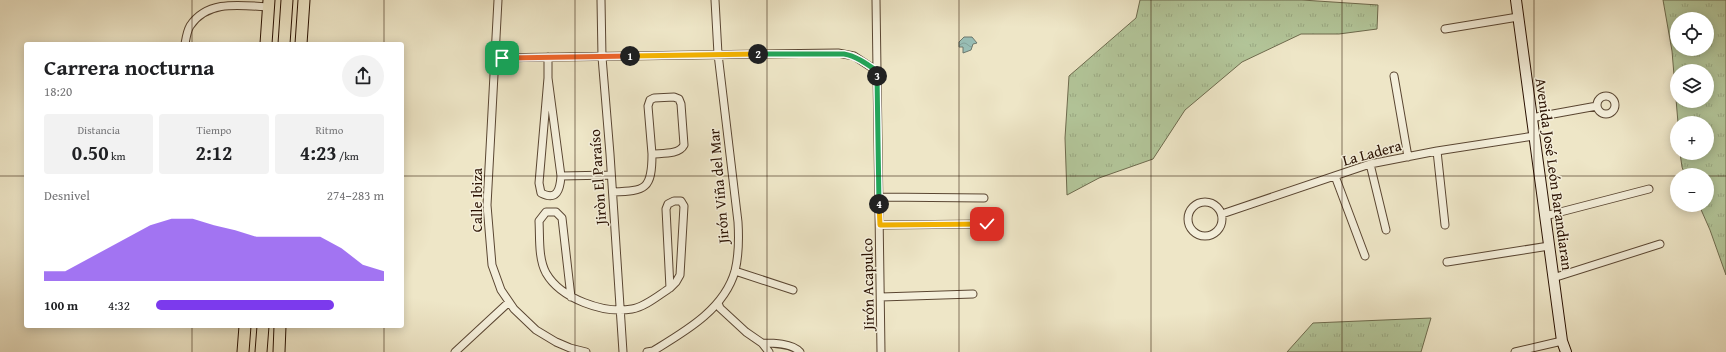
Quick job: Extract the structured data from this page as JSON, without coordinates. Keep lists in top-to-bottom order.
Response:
{
  "streets": {
    "street": [
      "La Ladera",
      "Avenida José León Barandiaran",
      "Jiròn El Paraíso",
      "Jirón Viña del Mar",
      "Calle Ibiza",
      "Jirón Acapulco"
    ]
  },
  "crossings": [
    ["La Ladera", "Avenida José León Barandiaran"]
  ],
  "page": {
    "map_buttons": ["+", "−"],
    "heading": ["Carrera nocturna", "18:20"],
    "pins": [
      "2",
      "1",
      "3",
      "4"
    ],
    "stats": [
      ["Distancia", "0.50 km"],
      ["Tiempo", "2:12"],
      ["Ritmo", "4:23 /km"]
    ],
    "chart": ["Desnivel", "274–283 m"],
    "list": [
      {
        "name": "100 m",
        "note": "4:32"
      }
    ]
  }
}
